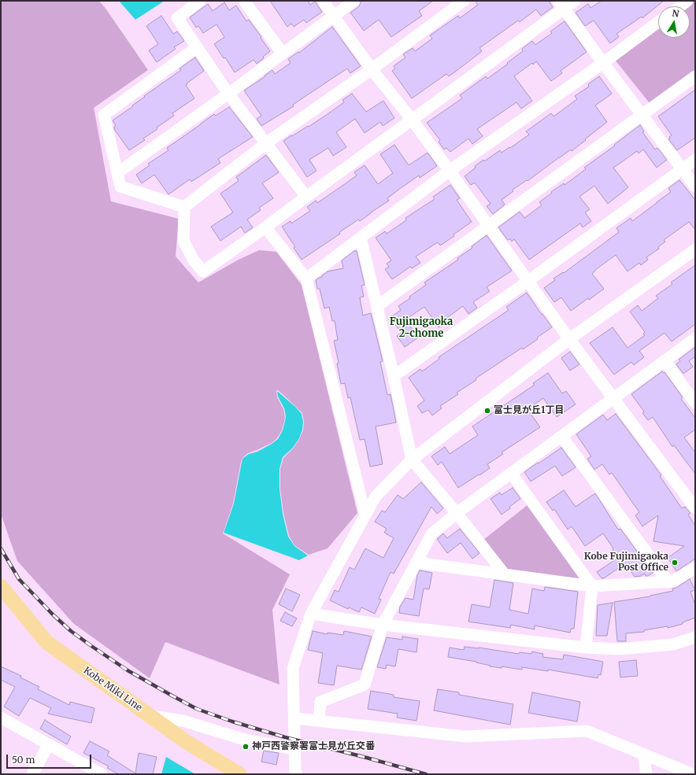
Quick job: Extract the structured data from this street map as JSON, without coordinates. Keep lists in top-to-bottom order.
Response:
{
  "streets": {
    "main road": ["Kobe Miki Line"]
  },
  "districts": ["Fujimigaoka 2-chome"],
  "places": ["富士見が丘1丁目", "Kobe Fujimigaoka Post Office", "神戸西警察署富士見が丘交番"],
  "scale_bar": "50 m",
  "north": "top"
}
